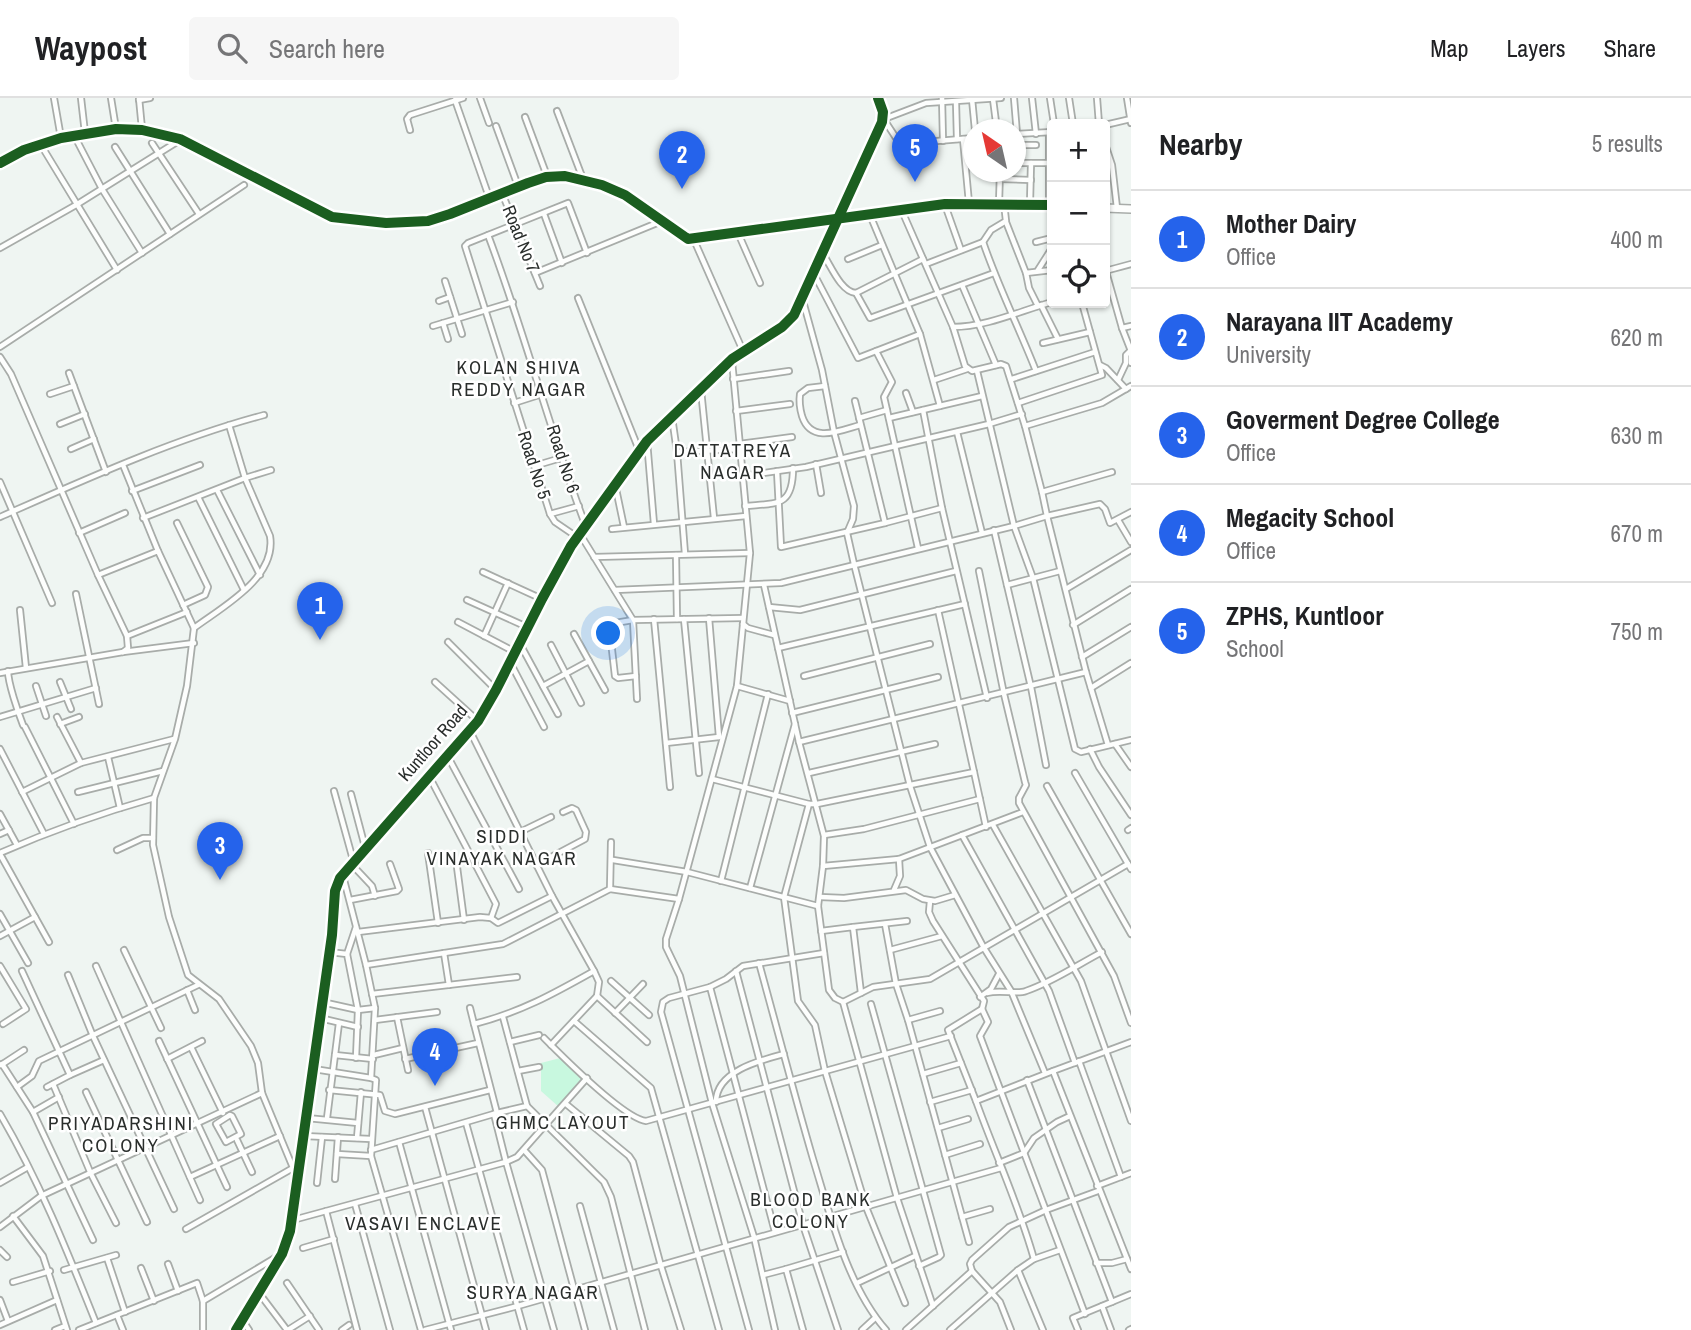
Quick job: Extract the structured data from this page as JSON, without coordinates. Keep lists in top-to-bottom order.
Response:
{
  "streets": {
    "street": [
      "Road No 7",
      "Road No 6",
      "Road No 5",
      "Kuntloor Road"
    ]
  },
  "crossings": [
    ["Road No 6", "Road No 5"],
    ["Road No 6", "Kuntloor Road"],
    ["Road No 5", "Kuntloor Road"]
  ],
  "districts": [
    "KOLAN SHIVA REDDY NAGAR",
    "DATTATREYA NAGAR",
    "SIDDI VINAYAK NAGAR",
    "GHMC LAYOUT",
    "PRIYADARSHINI COLONY",
    "BLOOD BANK COLONY",
    "VASAVI ENCLAVE",
    "SURYA NAGAR"
  ],
  "north": "top left",
  "page": {
    "header": "Waypost",
    "search": "Search here",
    "nav": ["Map", "Layers", "Share"],
    "heading": ["Nearby", "5 results"],
    "map_buttons": ["+", "−"],
    "pins": [
      "5",
      "2",
      "1",
      "3",
      "4"
    ],
    "list": [
      {
        "mark": "1",
        "name": "Mother Dairy",
        "note": "Office",
        "value": "400 m"
      },
      {
        "mark": "2",
        "name": "Narayana IIT Academy",
        "note": "University",
        "value": "620 m"
      },
      {
        "mark": "3",
        "name": "Goverment Degree College",
        "note": "Office",
        "value": "630 m"
      },
      {
        "mark": "4",
        "name": "Megacity School",
        "note": "Office",
        "value": "670 m"
      },
      {
        "mark": "5",
        "name": "ZPHS, Kuntloor",
        "note": "School",
        "value": "750 m"
      }
    ]
  }
}
